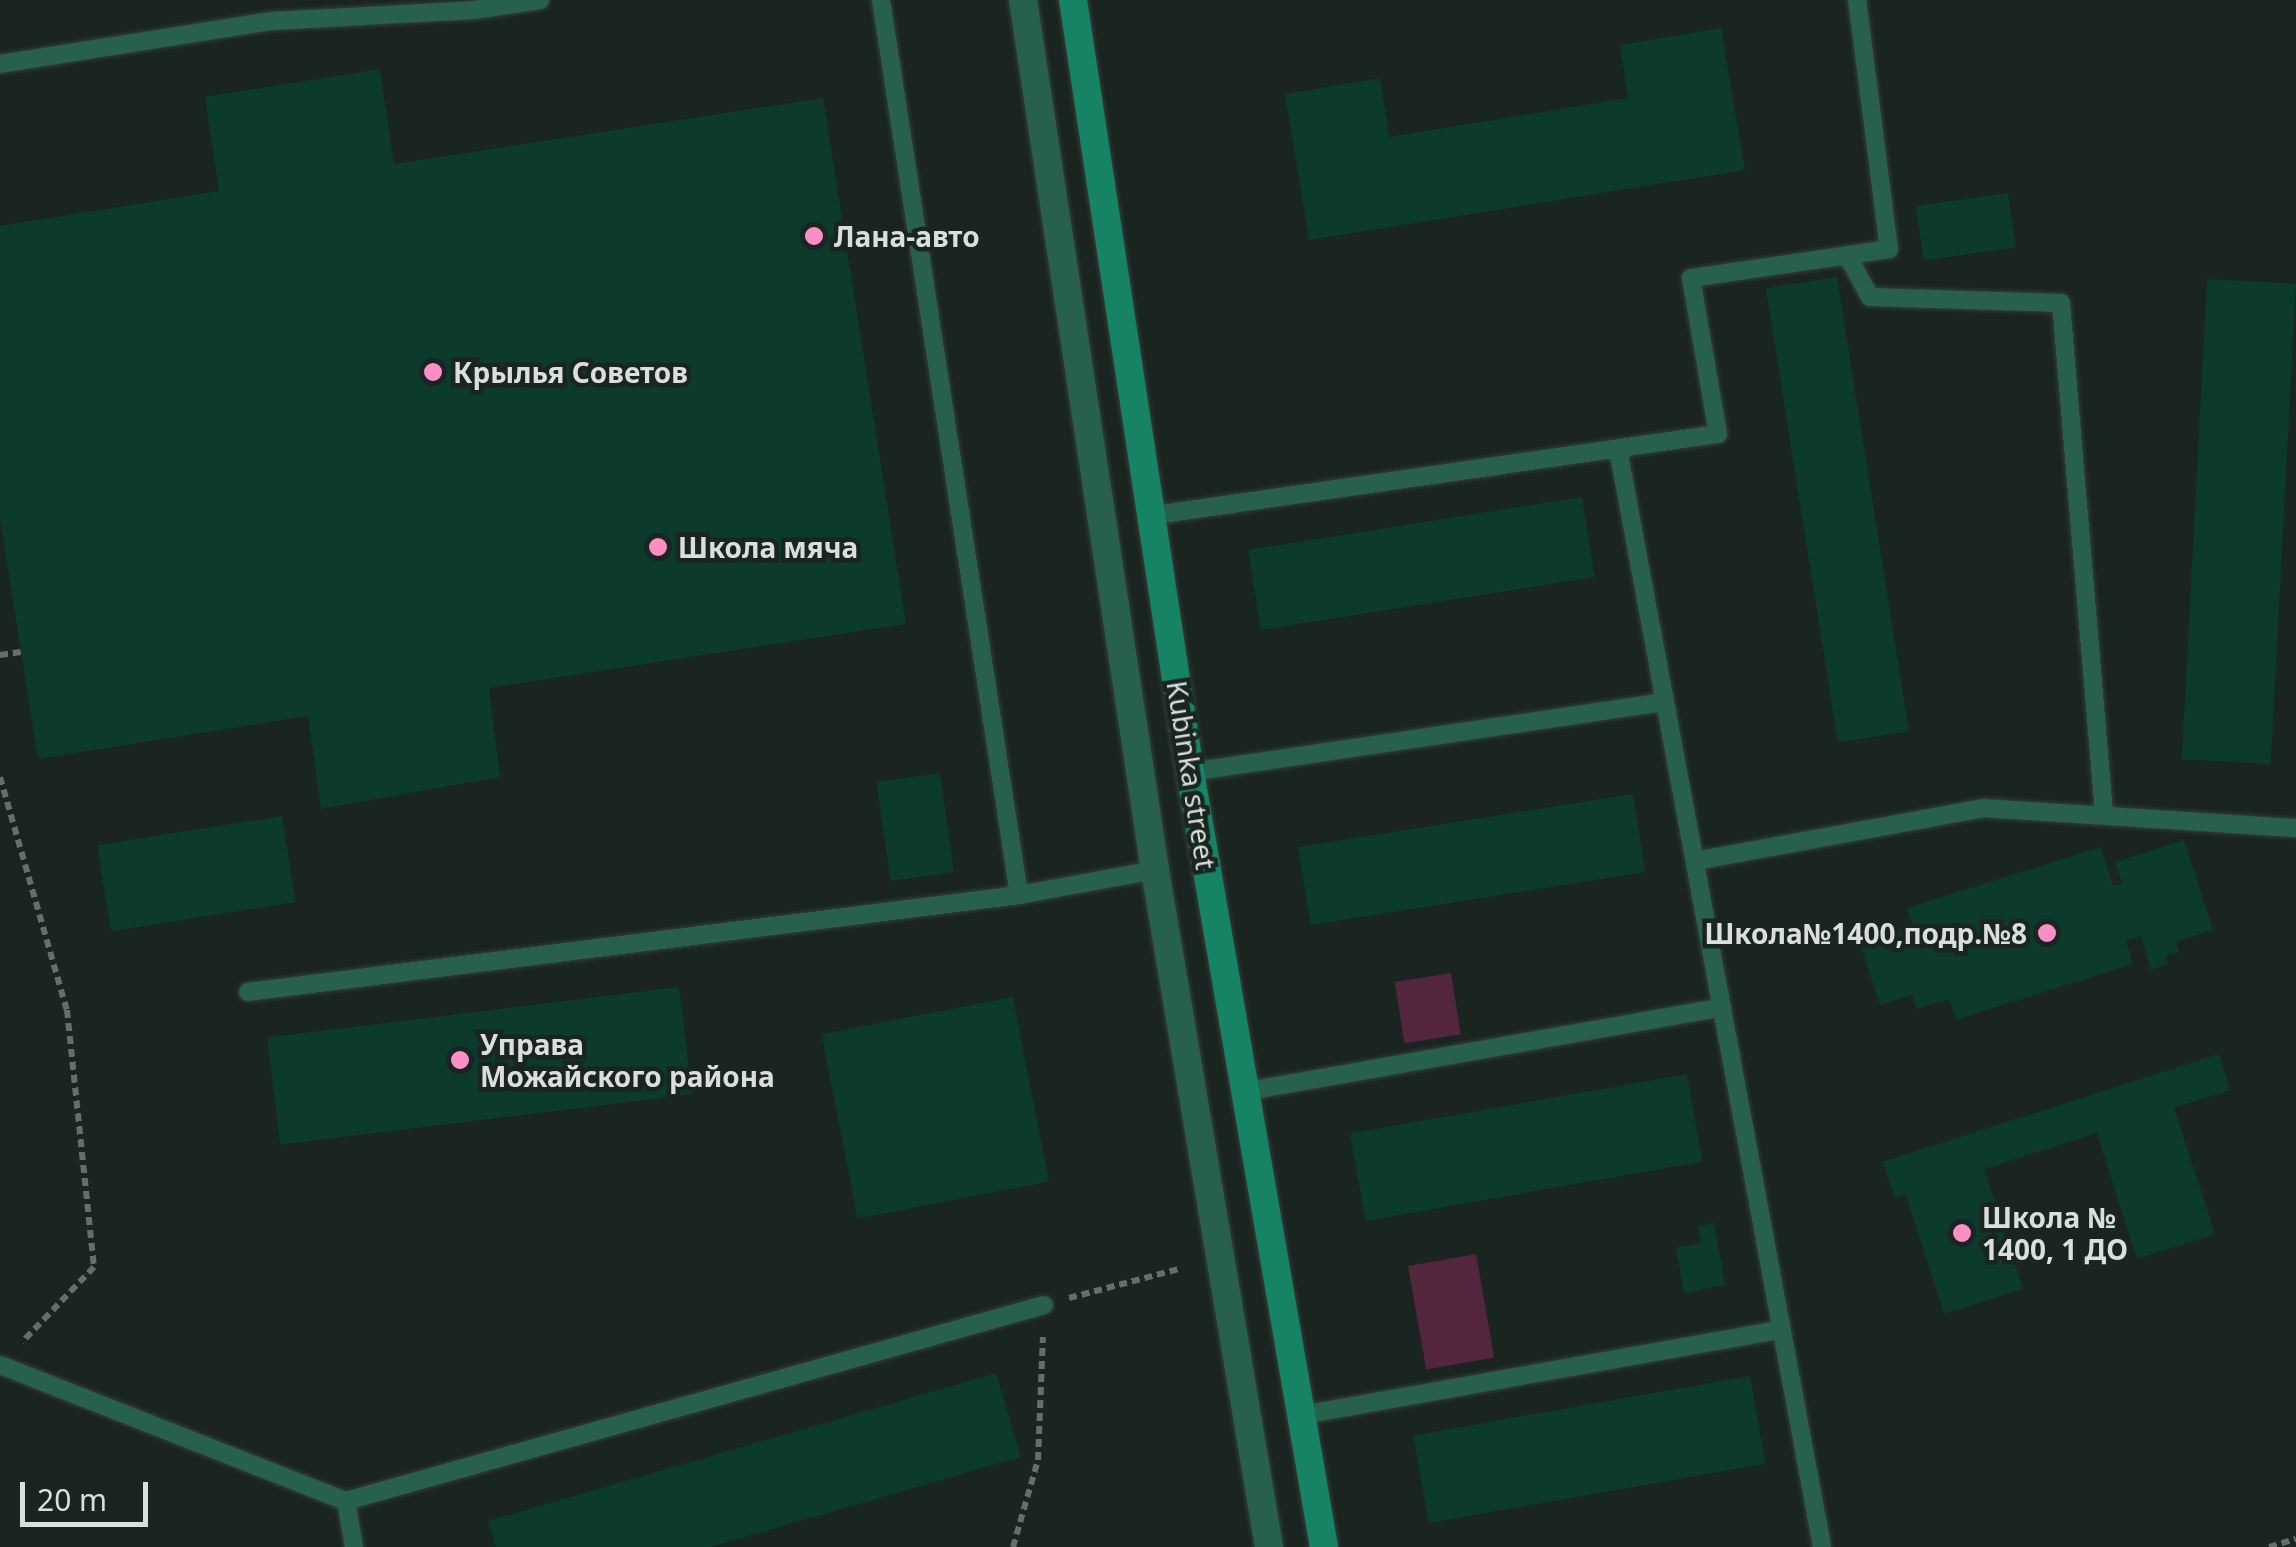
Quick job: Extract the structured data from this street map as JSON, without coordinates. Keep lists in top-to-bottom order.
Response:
{
  "streets": {
    "main road": ["Kubinka street"]
  },
  "places": [
    "Лана-авто",
    "Крылья Советов",
    "Школа мяча",
    "Школа№1400,подр.№8",
    "Управа Можайского района",
    "Школа № 1400, 1 ДО"
  ],
  "scale_bar": "20 m"
}
